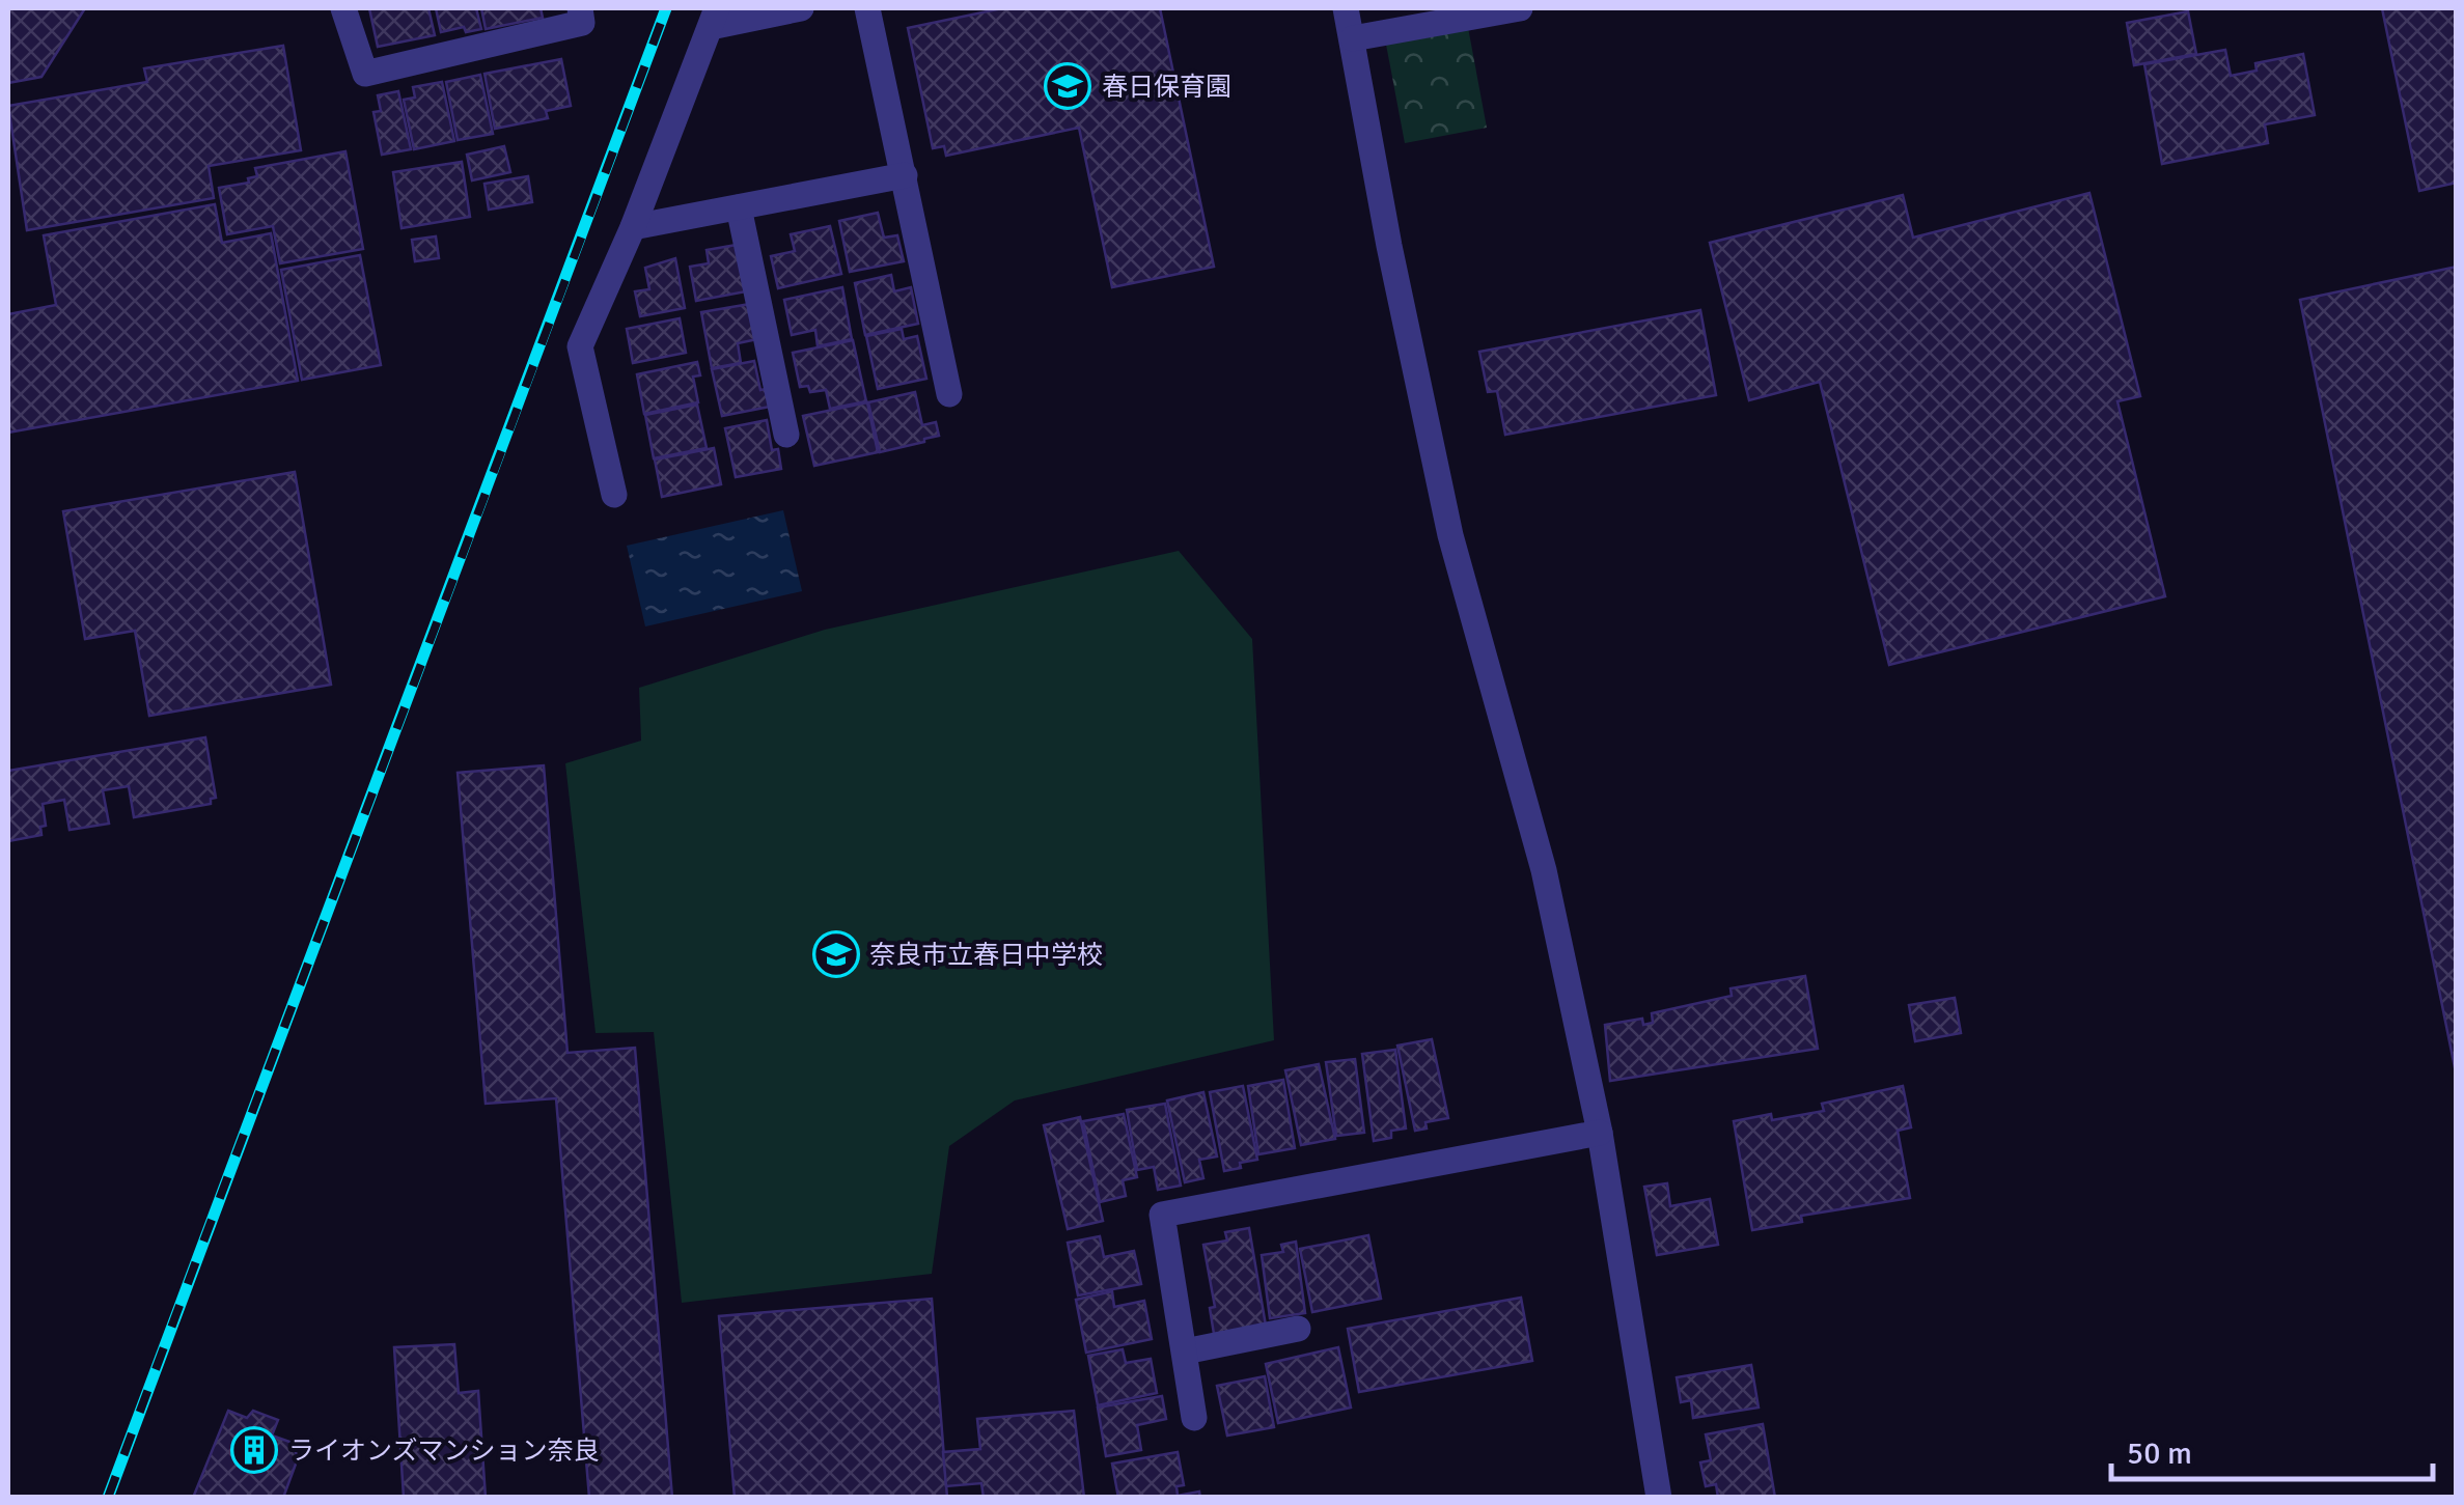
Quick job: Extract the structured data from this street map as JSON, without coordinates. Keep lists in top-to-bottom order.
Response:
{
  "places": {
    "school or university": ["春日保育園", "奈良市立春日中学校"],
    "building": ["ライオンズマンション奈良"]
  },
  "scale_bar": "50 m"
}
